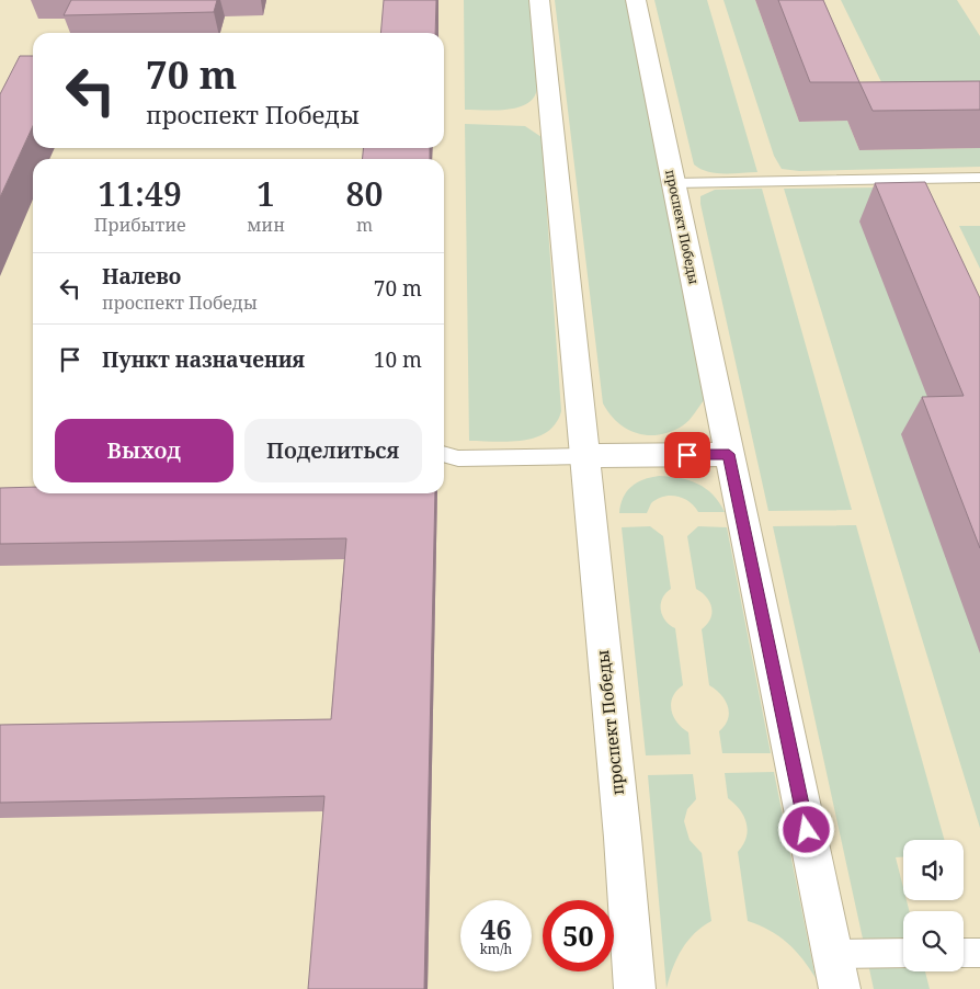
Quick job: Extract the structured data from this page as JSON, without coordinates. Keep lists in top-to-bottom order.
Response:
{
  "streets": {
    "main road": ["проспект Победы"]
  },
  "page": {
    "turn": ["70 m", "проспект Победы"],
    "eta": [
      "11:49",
      "Прибытие",
      "1",
      "мин",
      "80",
      "m"
    ],
    "list": [
      {
        "name": "Налево",
        "note": "проспект Победы",
        "value": "70 m"
      },
      {
        "name": "Пункт назначения",
        "value": "10 m"
      }
    ],
    "buttons": ["Выход", "Поделиться"],
    "speed": "46 km/h",
    "limit": "50"
  }
}
